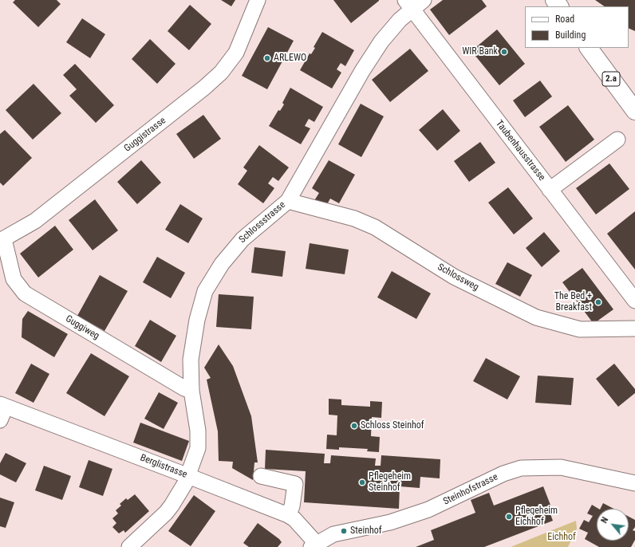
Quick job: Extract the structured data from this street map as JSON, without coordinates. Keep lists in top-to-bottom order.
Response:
{
  "streets": {
    "main road": ["2.a"],
    "street": [
      "Guggistrasse",
      "Taubenhausstrasse",
      "Schlossstrasse",
      "Schlossweg",
      "Guggiweg",
      "Berglistrasse",
      "Steinhofstrasse"
    ]
  },
  "crossings": [
    ["Guggistrasse", "Guggiweg"],
    ["Taubenhausstrasse", "Schlossstrasse"],
    ["Schlossstrasse", "Schlossweg"],
    ["Schlossstrasse", "Guggiweg"],
    ["Schlossstrasse", "Berglistrasse"],
    ["Berglistrasse", "Steinhofstrasse"]
  ],
  "parks": ["Eichhof"],
  "places": [
    "WIR Bank",
    "ARLEWO",
    "The Bed + Breakfast",
    "Schloss Steinhof",
    "Pflegeheim Steinhof",
    "Pflegeheim Eichhof",
    "Steinhof"
  ],
  "legend": ["Road", "Building"],
  "north": "top left"
}
